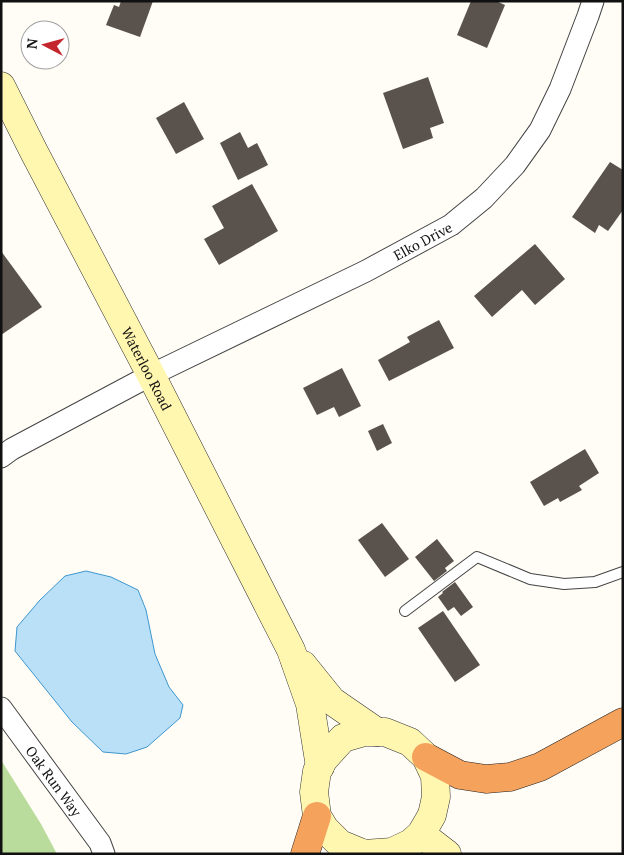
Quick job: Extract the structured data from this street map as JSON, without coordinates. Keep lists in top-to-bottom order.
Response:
{
  "streets": {
    "main road": ["Waterloo Road"],
    "street": ["Elko Drive", "Oak Run Way"]
  },
  "crossings": [
    ["Elko Drive", "Waterloo Road"]
  ],
  "north": "left"
}
